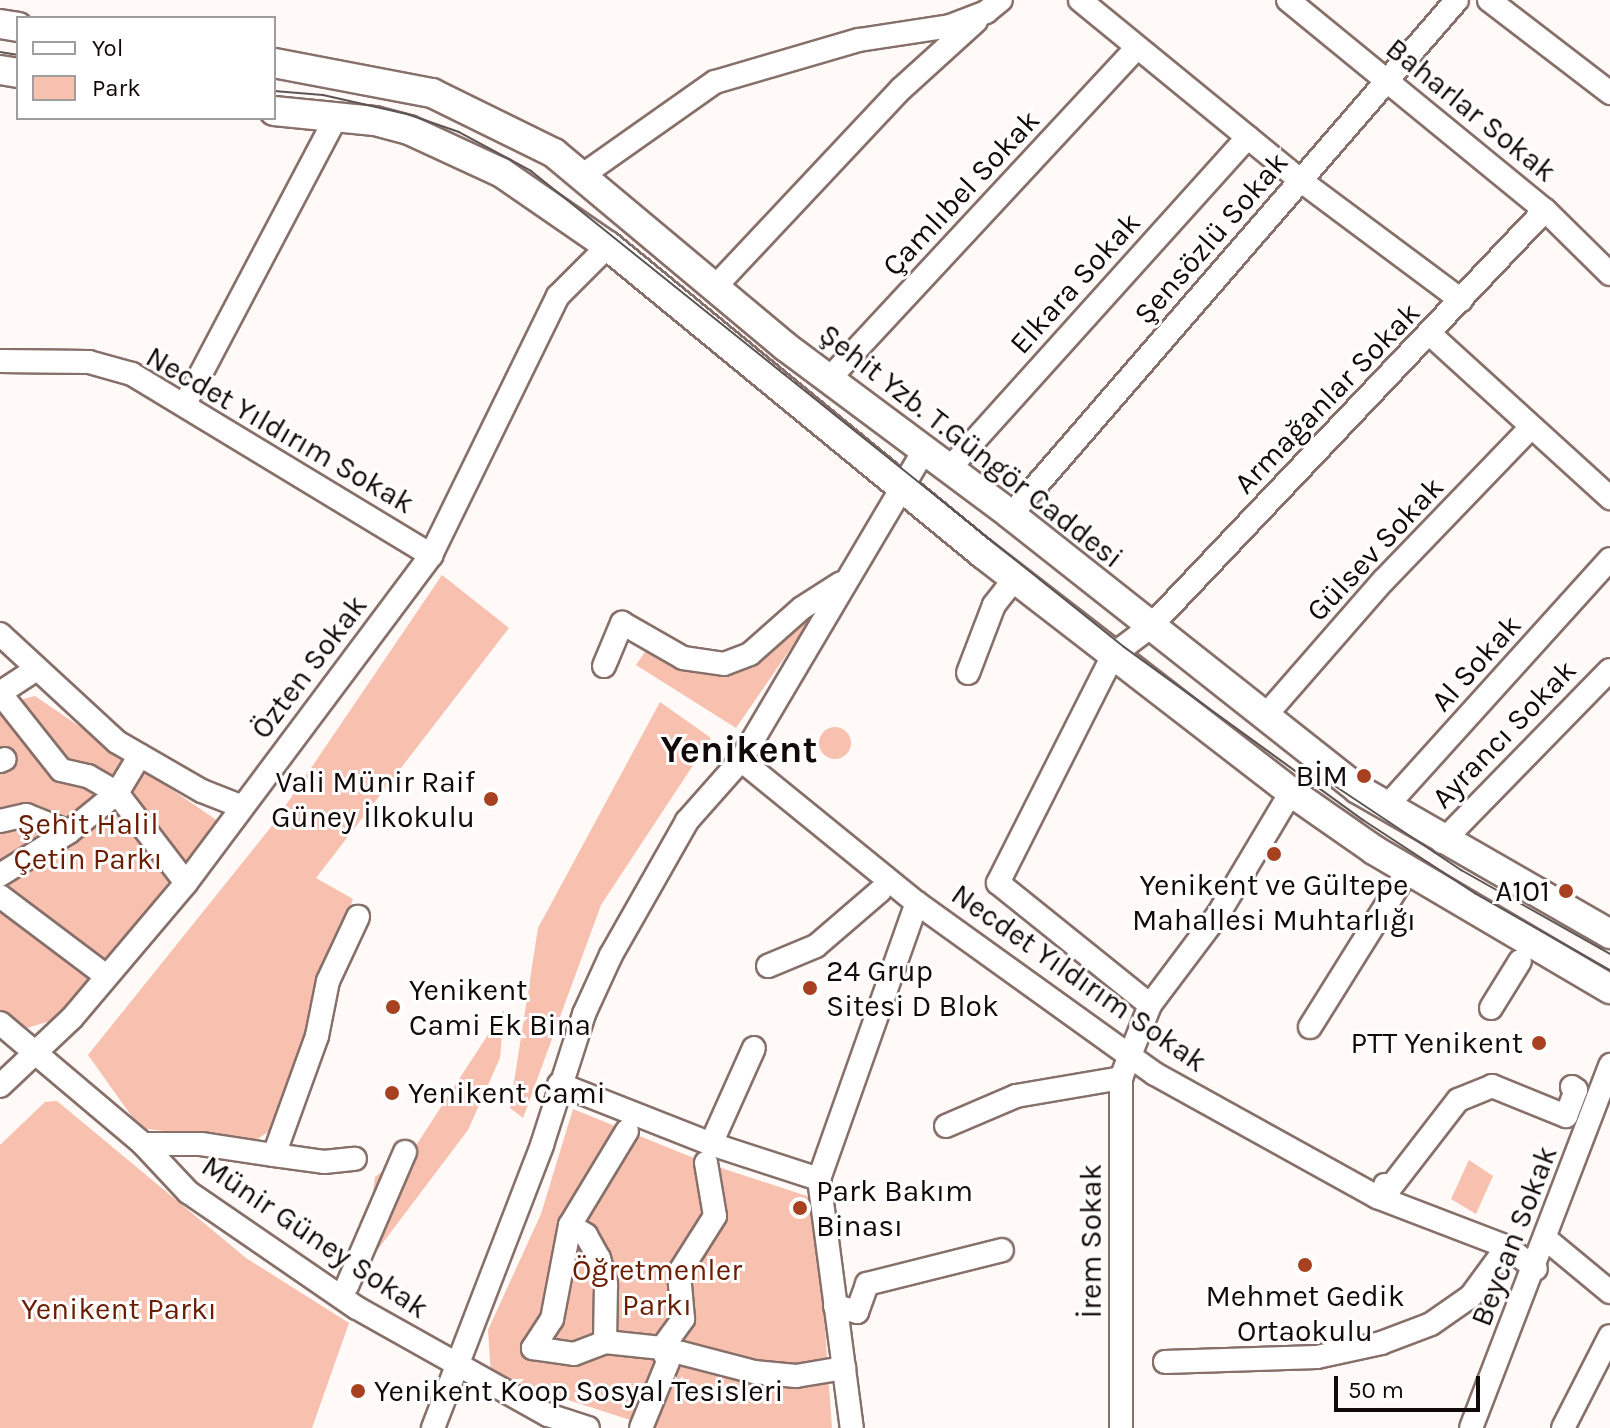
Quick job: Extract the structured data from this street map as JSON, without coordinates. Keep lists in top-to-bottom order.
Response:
{
  "streets": {
    "main road": ["Şehit Yzb. T.Güngör Caddesi"],
    "street": [
      "Baharlar Sokak",
      "Çamlıbel Sokak",
      "Şensözlü Sokak",
      "Elkara Sokak",
      "Armağanlar Sokak",
      "Necdet Yıldırım Sokak",
      "Gülsev Sokak",
      "Al Sokak",
      "Özten Sokak",
      "Ayrancı Sokak",
      "Beycan Sokak",
      "Münir Güney Sokak",
      "İrem Sokak"
    ]
  },
  "crossings": [
    ["Baharlar Sokak", "Şensözlü Sokak"],
    ["Baharlar Sokak", "Armağanlar Sokak"],
    ["Çamlıbel Sokak", "Şehit Yzb. T.Güngör Caddesi"],
    ["Şensözlü Sokak", "Şehit Yzb. T.Güngör Caddesi"],
    ["Elkara Sokak", "Şehit Yzb. T.Güngör Caddesi"],
    ["Armağanlar Sokak", "Şehit Yzb. T.Güngör Caddesi"],
    ["Necdet Yıldırım Sokak", "Özten Sokak"],
    ["Necdet Yıldırım Sokak", "Beycan Sokak"],
    ["Necdet Yıldırım Sokak", "İrem Sokak"],
    ["Şehit Yzb. T.Güngör Caddesi", "Gülsev Sokak"],
    ["Şehit Yzb. T.Güngör Caddesi", "Al Sokak"],
    ["Şehit Yzb. T.Güngör Caddesi", "Ayrancı Sokak"],
    ["Özten Sokak", "Münir Güney Sokak"]
  ],
  "districts": ["Yenikent"],
  "parks": ["Şehit Halil Çetin Parkı", "Öğretmenler Parkı", "Yenikent Parkı"],
  "places": [
    "BİM",
    "Vali Münir Raif Güney İlkokulu",
    "Yenikent ve Gültepe Mahallesi Muhtarlığı",
    "A101",
    "24 Grup Sitesi D Blok",
    "Yenikent Cami Ek Bina",
    "PTT Yenikent",
    "Yenikent Cami",
    "Park Bakım Binası",
    "Mehmet Gedik Ortaokulu",
    "Yenikent Koop Sosyal Tesisleri"
  ],
  "legend": ["Yol", "Park"],
  "scale_bar": "50 m"
}
